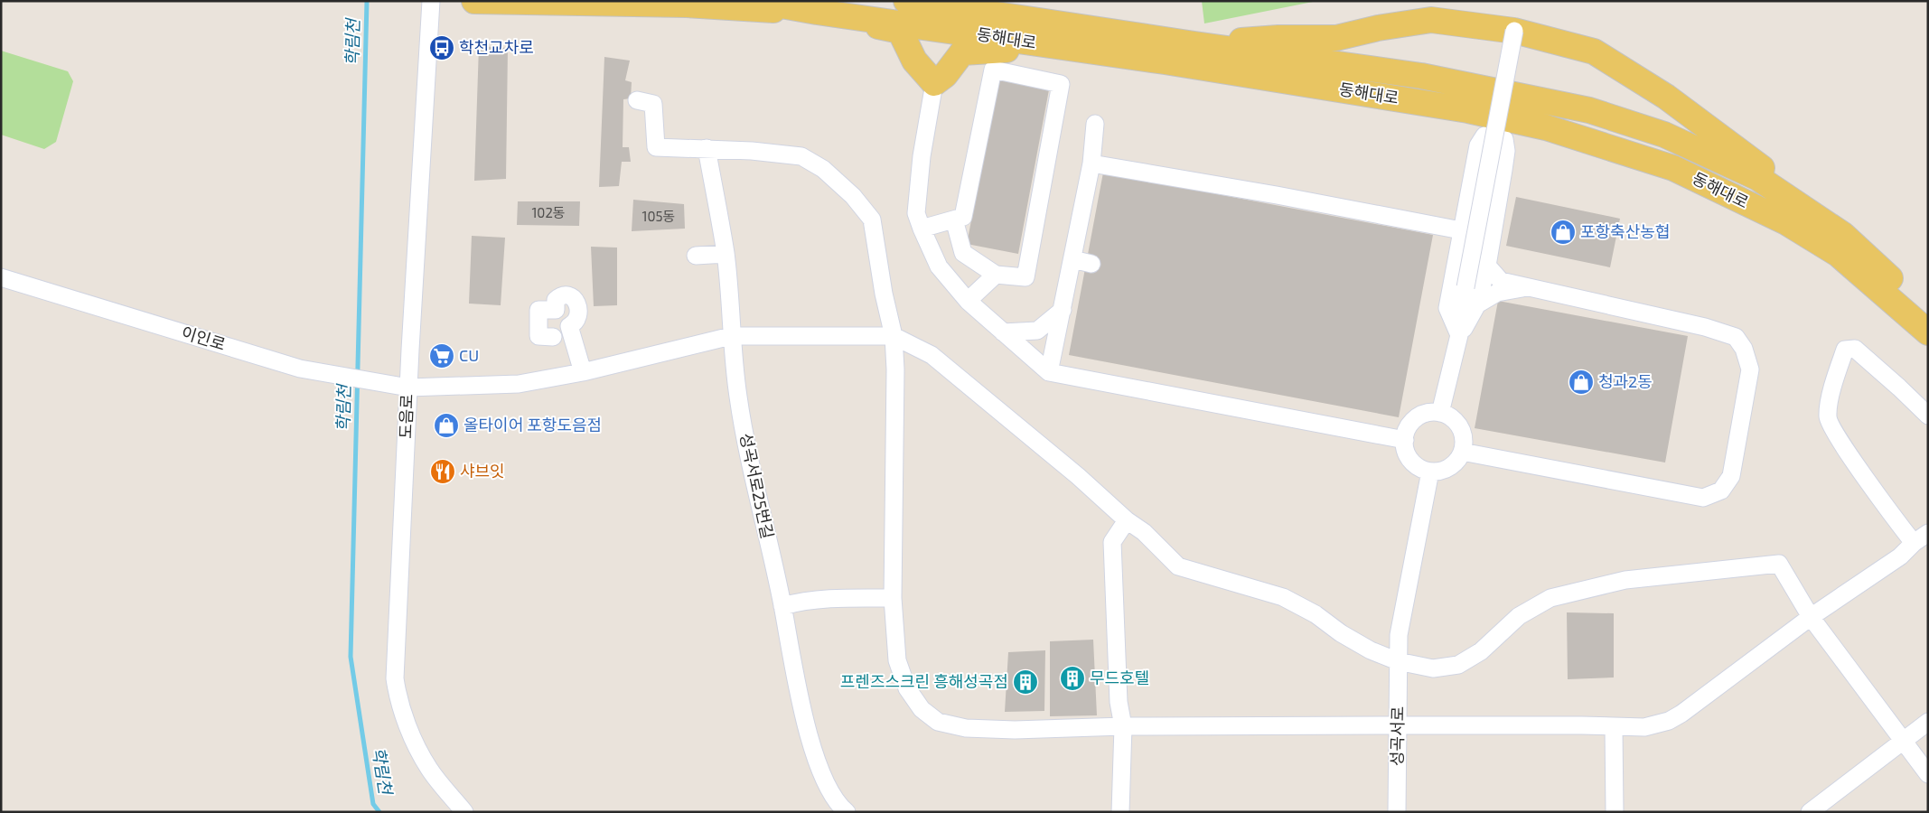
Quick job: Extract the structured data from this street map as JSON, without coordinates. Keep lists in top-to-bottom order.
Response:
{
  "streets": {
    "main road": ["동해대로"],
    "street": [
      "이인로",
      "도음로",
      "성곡서로25번길",
      "성곡서로"
    ]
  },
  "crossings": [
    ["이인로", "도음로"],
    ["이인로", "성곡서로25번길"]
  ],
  "water": ["학림천"],
  "places": {
    "bus stop": ["학천교차로"],
    "shop": ["포항축산농협", "청과2동", "올타이어 포항도음점"],
    "supermarket": ["CU"],
    "restaurant": ["샤브잇"],
    "building": ["무드호텔", "프렌즈스크린 흥해성곡점"]
  },
  "house_numbers": ["102동", "105동"]
}
